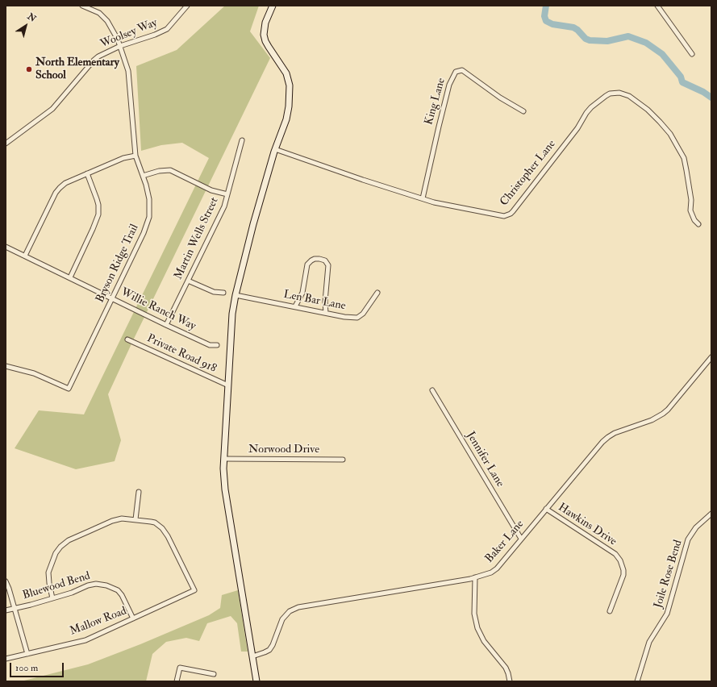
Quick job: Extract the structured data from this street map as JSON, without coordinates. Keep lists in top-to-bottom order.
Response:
{
  "streets": {
    "street": [
      "Woolsey Way",
      "King Lane",
      "Christopher Lane",
      "Martin Wells Street",
      "Bryson Ridge Trail",
      "Len Bar Lane",
      "Willie Ranch Way",
      "Private Road 918",
      "Norwood Drive",
      "Jennifer Lane",
      "Hawkins Drive",
      "Baker Lane",
      "Joile Rose Bend",
      "Bluewood Bend",
      "Mallow Road"
    ]
  },
  "crossings": [
    ["Woolsey Way", "Bryson Ridge Trail"],
    ["King Lane", "Christopher Lane"],
    ["Martin Wells Street", "Willie Ranch Way"],
    ["Bryson Ridge Trail", "Willie Ranch Way"],
    ["Jennifer Lane", "Baker Lane"],
    ["Hawkins Drive", "Baker Lane"],
    ["Bluewood Bend", "Mallow Road"]
  ],
  "places": ["North Elementary School"],
  "scale_bar": "100 m",
  "north": "top right"
}
